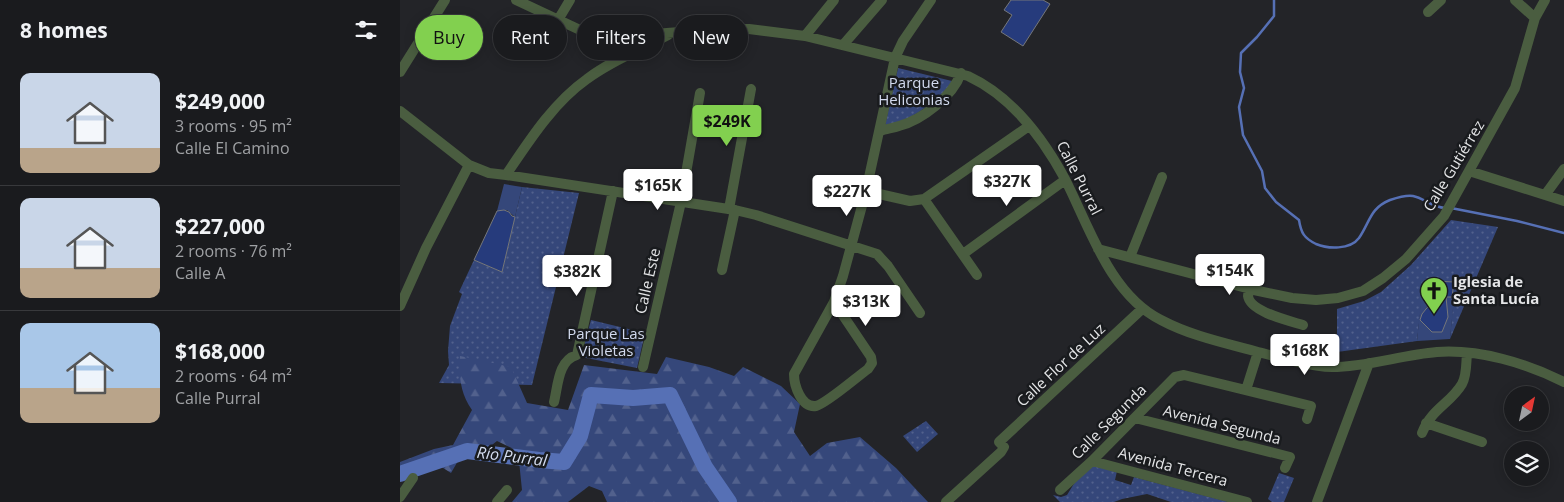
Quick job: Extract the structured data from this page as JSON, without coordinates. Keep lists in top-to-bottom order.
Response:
{
  "streets": {
    "street": [
      "Calle Gutiérrez",
      "Calle Purral",
      "Calle Este",
      "Calle Flor de Luz",
      "Calle Segunda",
      "Avenida Segunda",
      "Avenida Tercera"
    ]
  },
  "crossings": [
    ["Calle Gutiérrez", "Calle Purral"],
    ["Calle Purral", "Calle Flor de Luz"],
    ["Calle Segunda", "Avenida Segunda"],
    ["Calle Segunda", "Avenida Tercera"]
  ],
  "water": ["Río Purral"],
  "parks": ["Parque Heliconias", "Parque Las Violetas"],
  "places": {
    "church": ["Iglesia de Santa Lucía"]
  },
  "north": "top right",
  "page": {
    "heading": "8 homes",
    "chip": [
      "Buy",
      "Rent",
      "Filters",
      "New"
    ],
    "list": [
      {
        "name": "$249,000",
        "note": "3 rooms · 95 m² · Calle El Camino"
      },
      {
        "name": "$227,000",
        "note": "2 rooms · 76 m² · Calle A"
      },
      {
        "name": "$168,000",
        "note": "2 rooms · 64 m² · Calle Purral"
      }
    ],
    "price": [
      "$249K",
      "$327K",
      "$165K",
      "$227K",
      "$154K",
      "$382K",
      "$313K",
      "$168K"
    ]
  }
}
